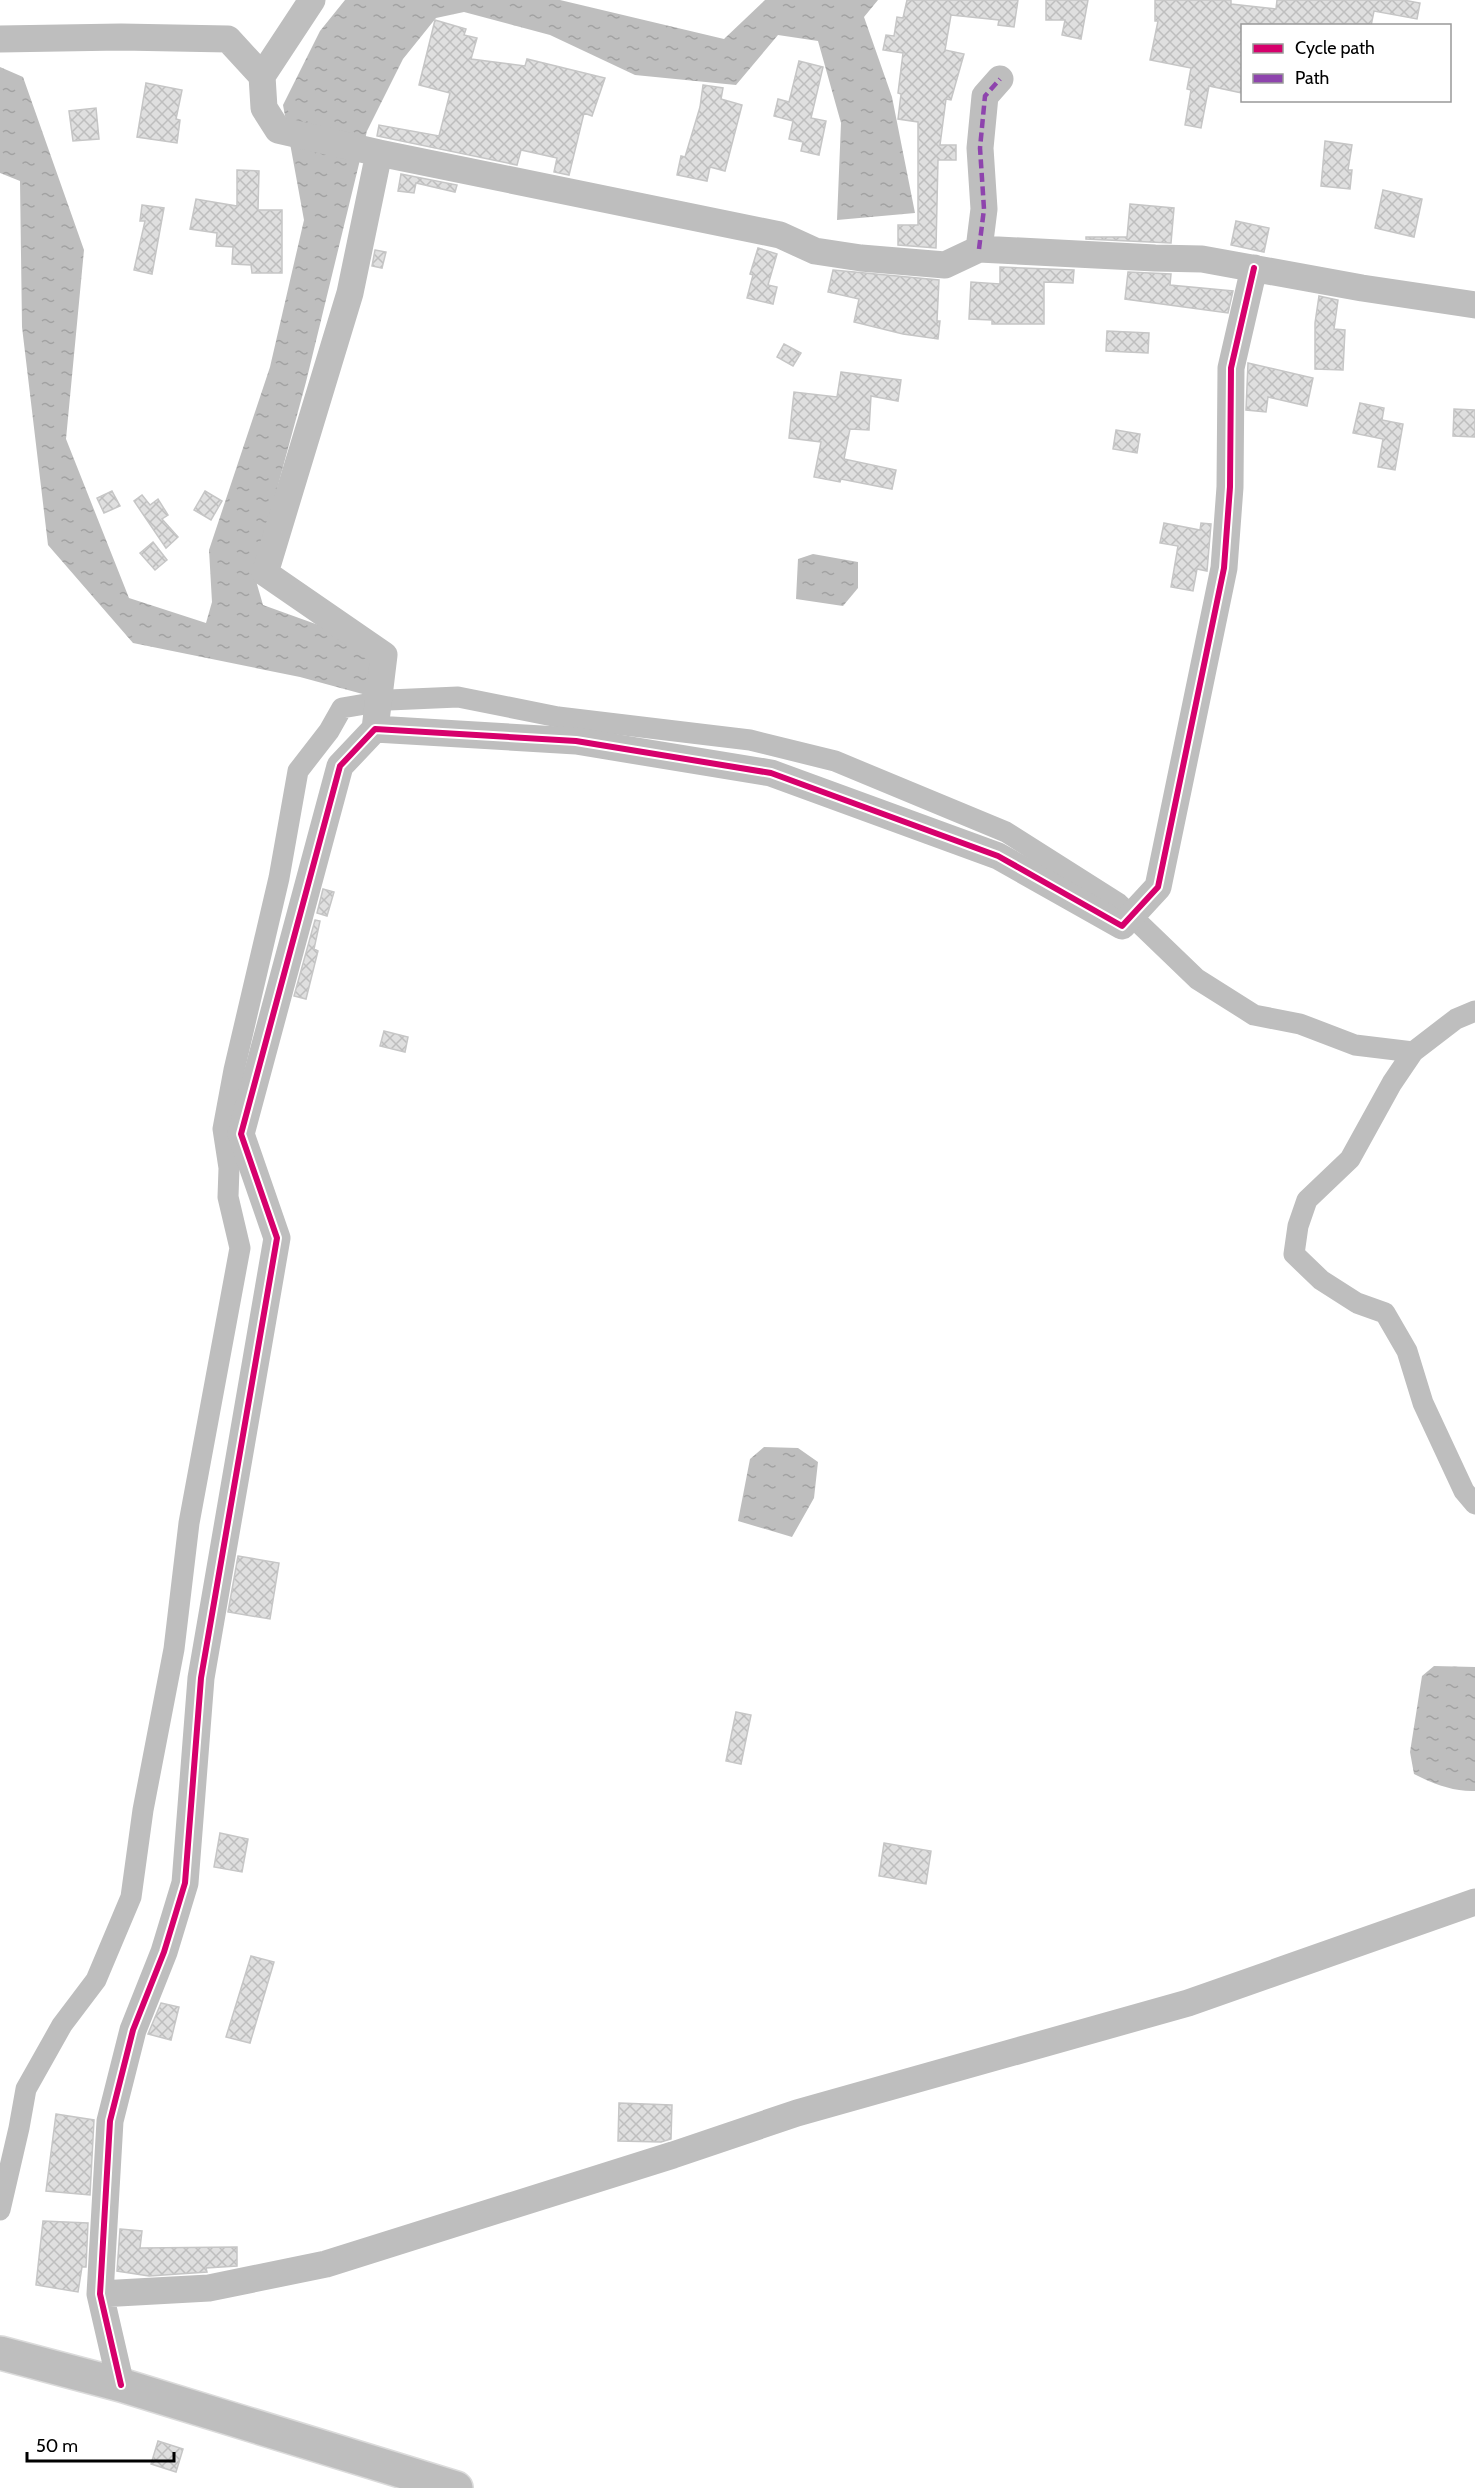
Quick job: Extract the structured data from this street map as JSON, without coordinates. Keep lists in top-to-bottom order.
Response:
{
  "legend": ["Cycle path", "Path"],
  "scale_bar": "50 m"
}
